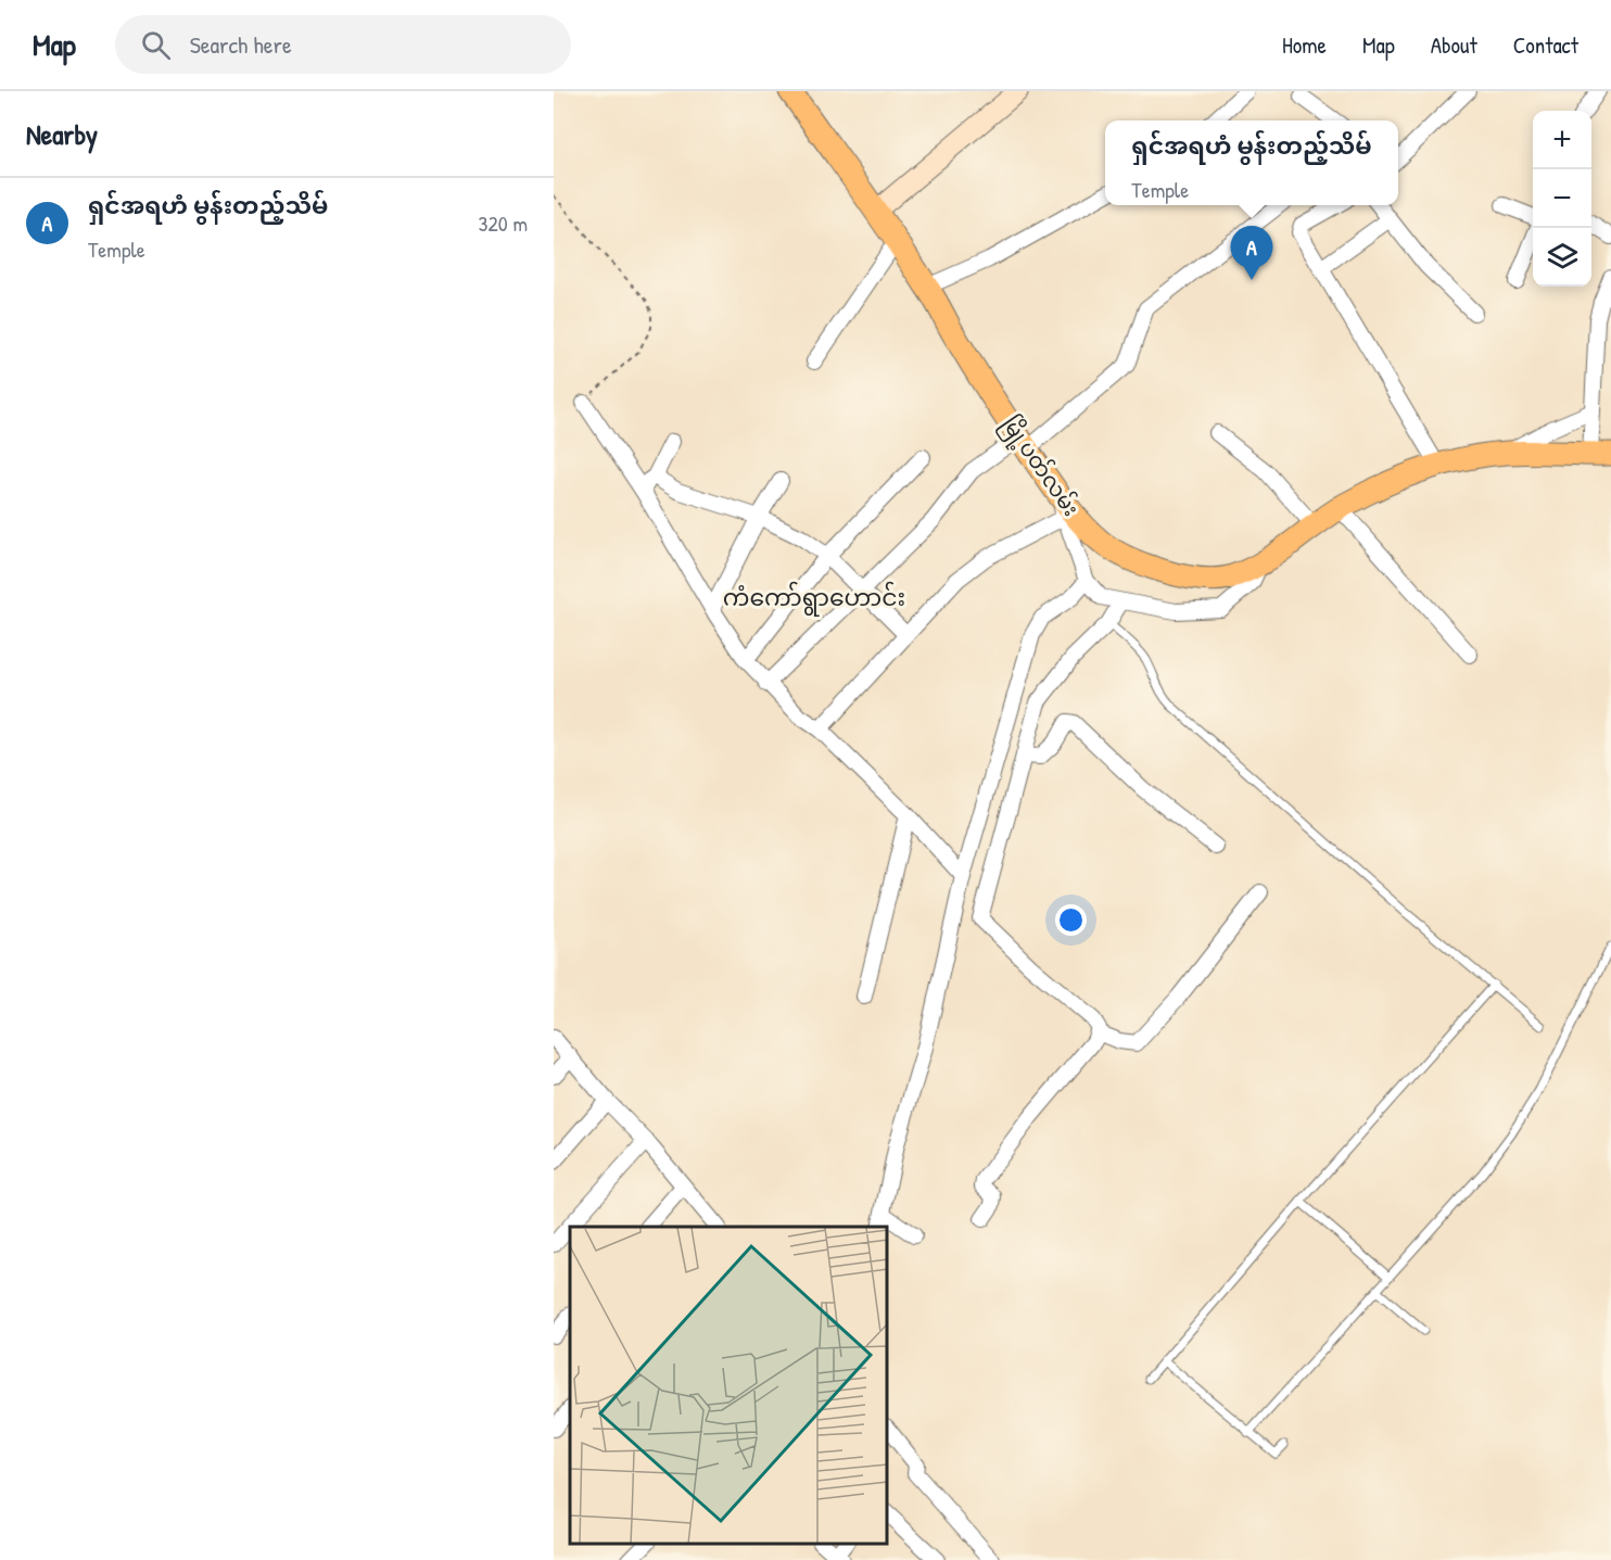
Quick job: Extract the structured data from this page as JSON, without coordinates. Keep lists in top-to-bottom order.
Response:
{
  "streets": {
    "main road": ["မြို့ပတ်လမ်း"]
  },
  "districts": ["ကံကော်ရွာဟောင်း"],
  "page": {
    "header": "Map",
    "search": "Search here",
    "nav": [
      "Home",
      "Map",
      "About",
      "Contact"
    ],
    "heading": "Nearby",
    "map_buttons": ["+", "−"],
    "popup": ["ရှင်အရဟံ မွန်းတည့်သိမ်", "Temple"],
    "list": [
      {
        "mark": "A",
        "name": "ရှင်အရဟံ မွန်းတည့်သိမ်",
        "note": "Temple",
        "value": "320 m"
      }
    ],
    "pins": "A"
  }
}
